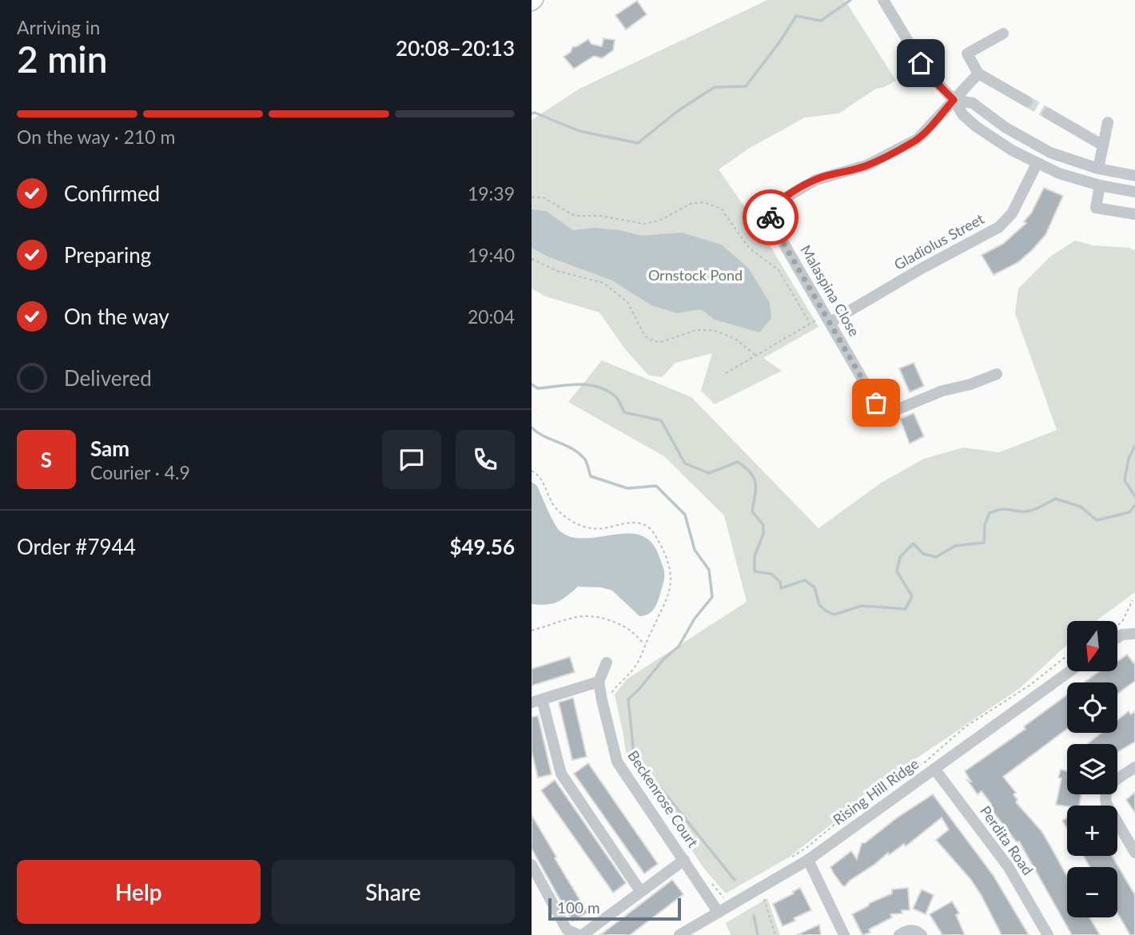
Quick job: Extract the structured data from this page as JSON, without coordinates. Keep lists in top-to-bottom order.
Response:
{
  "streets": {
    "street": [
      "Gladiolus Street",
      "Malaspina Close",
      "Rising Hill Ridge",
      "Beckenrose Court",
      "Perdita Road"
    ]
  },
  "crossings": [
    ["Gladiolus Street", "Malaspina Close"],
    ["Rising Hill Ridge", "Beckenrose Court"],
    ["Rising Hill Ridge", "Perdita Road"]
  ],
  "parks": ["Ornstock Pond"],
  "scale_bar": "100 m",
  "north": "bottom",
  "page": {
    "heading": ["2 min", "Arriving in", "20:08–20:13"],
    "panel": [
      "Sam",
      "Courier · 4.9",
      "Order #7944",
      "$49.56"
    ],
    "bar": "On the way · 210 m",
    "list": [
      ["Confirmed", "19:39"],
      ["Preparing", "19:40"],
      ["On the way", "20:04"],
      "Delivered"
    ],
    "round": "S",
    "map_buttons": ["+", "−"],
    "buttons": ["Help", "Share"],
    "scale": "100 m"
  }
}
